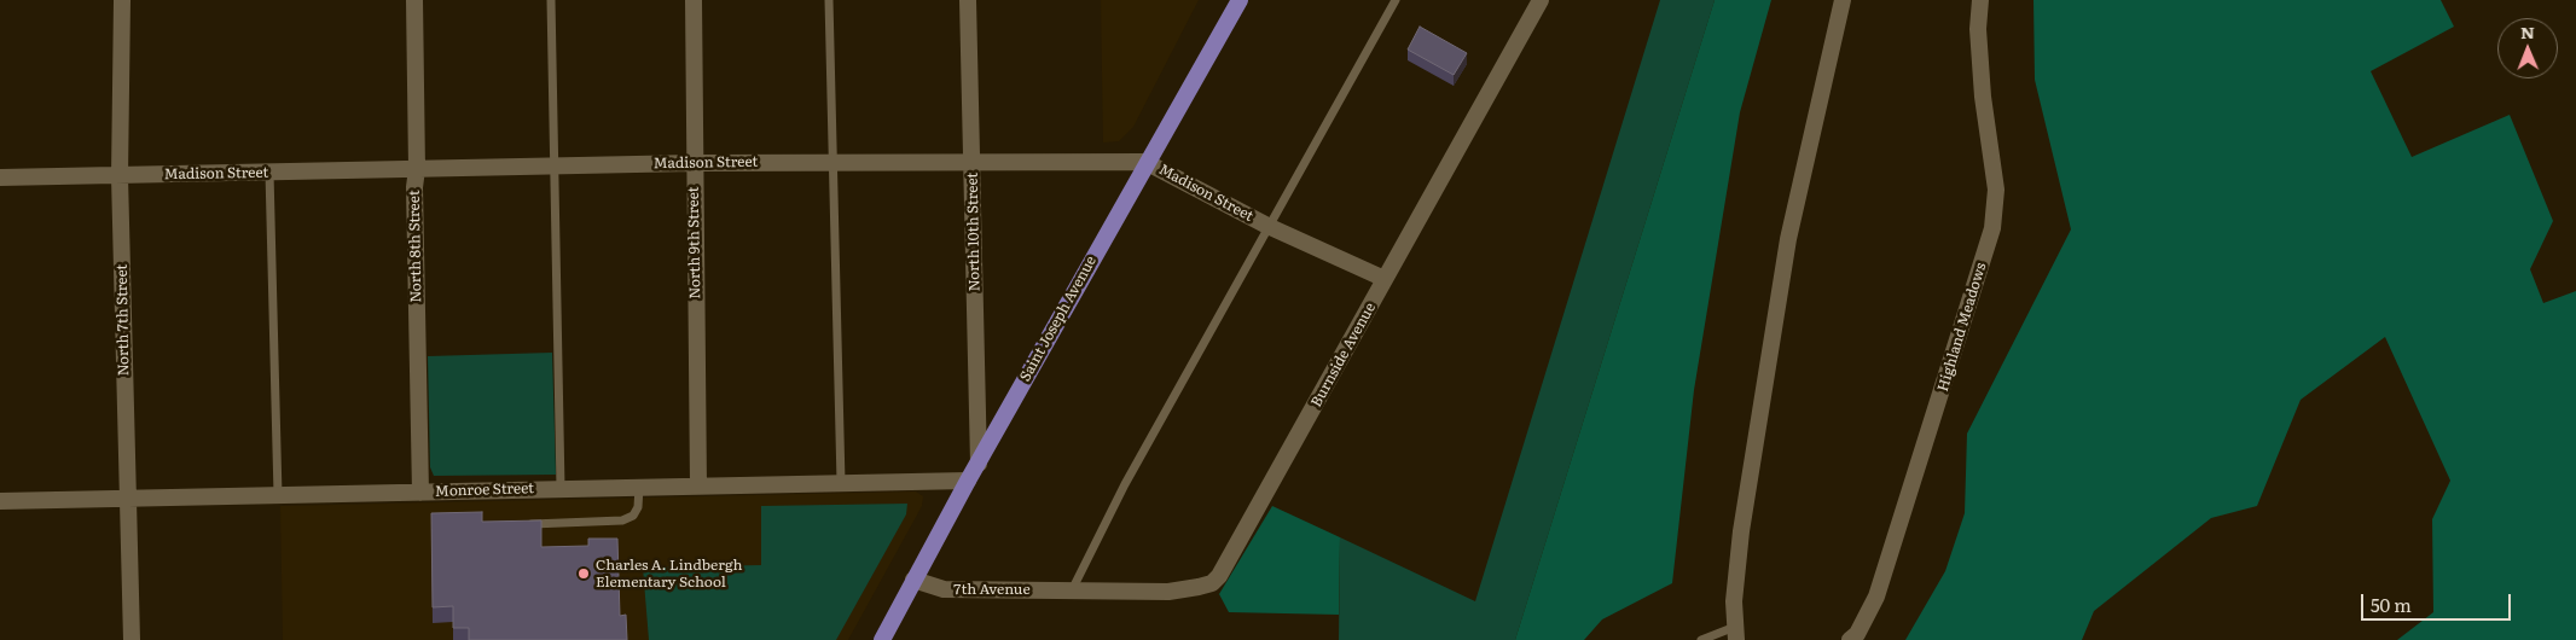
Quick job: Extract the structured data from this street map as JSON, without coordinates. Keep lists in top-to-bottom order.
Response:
{
  "streets": {
    "main road": ["Saint Joseph Avenue"],
    "street": [
      "Madison Street",
      "North 10th Street",
      "North 9th Street",
      "North 8th Street",
      "North 7th Street",
      "Highland Meadows",
      "Burnside Avenue",
      "Monroe Street",
      "7th Avenue"
    ]
  },
  "crossings": [
    ["Madison Street", "North 10th Street"],
    ["Madison Street", "North 9th Street"],
    ["Madison Street", "North 8th Street"],
    ["Madison Street", "Saint Joseph Avenue"],
    ["Madison Street", "North 7th Street"],
    ["Madison Street", "Burnside Avenue"],
    ["North 10th Street", "Saint Joseph Avenue"],
    ["North 9th Street", "Monroe Street"],
    ["North 8th Street", "Monroe Street"],
    ["Saint Joseph Avenue", "Monroe Street"],
    ["Saint Joseph Avenue", "7th Avenue"],
    ["North 7th Street", "Monroe Street"],
    ["Burnside Avenue", "7th Avenue"]
  ],
  "places": ["Charles A. Lindbergh Elementary School"],
  "scale_bar": "50 m",
  "north": "top"
}
